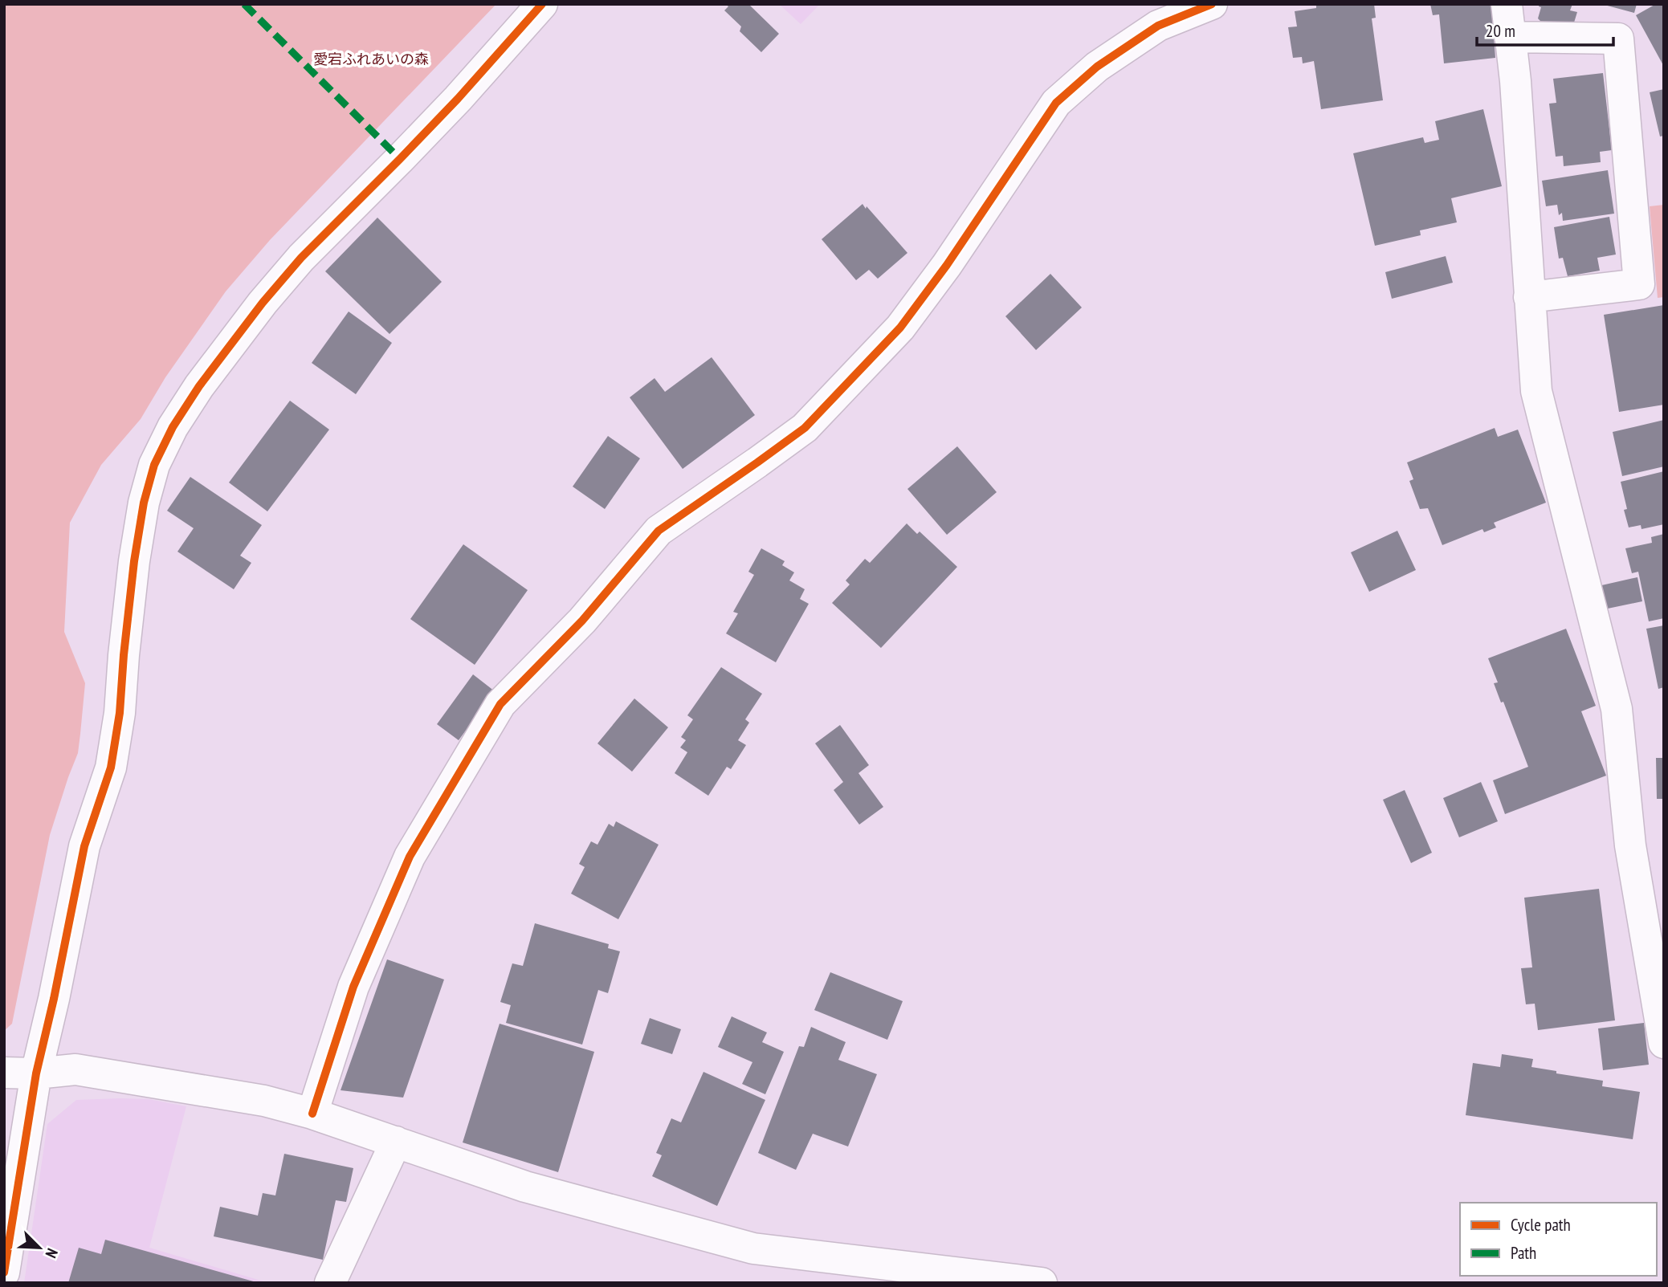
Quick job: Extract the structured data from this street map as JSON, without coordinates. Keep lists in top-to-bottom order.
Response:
{
  "parks": ["愛宕ふれあいの森"],
  "legend": ["Cycle path", "Path"],
  "scale_bar": "20 m",
  "north": "bottom right"
}
